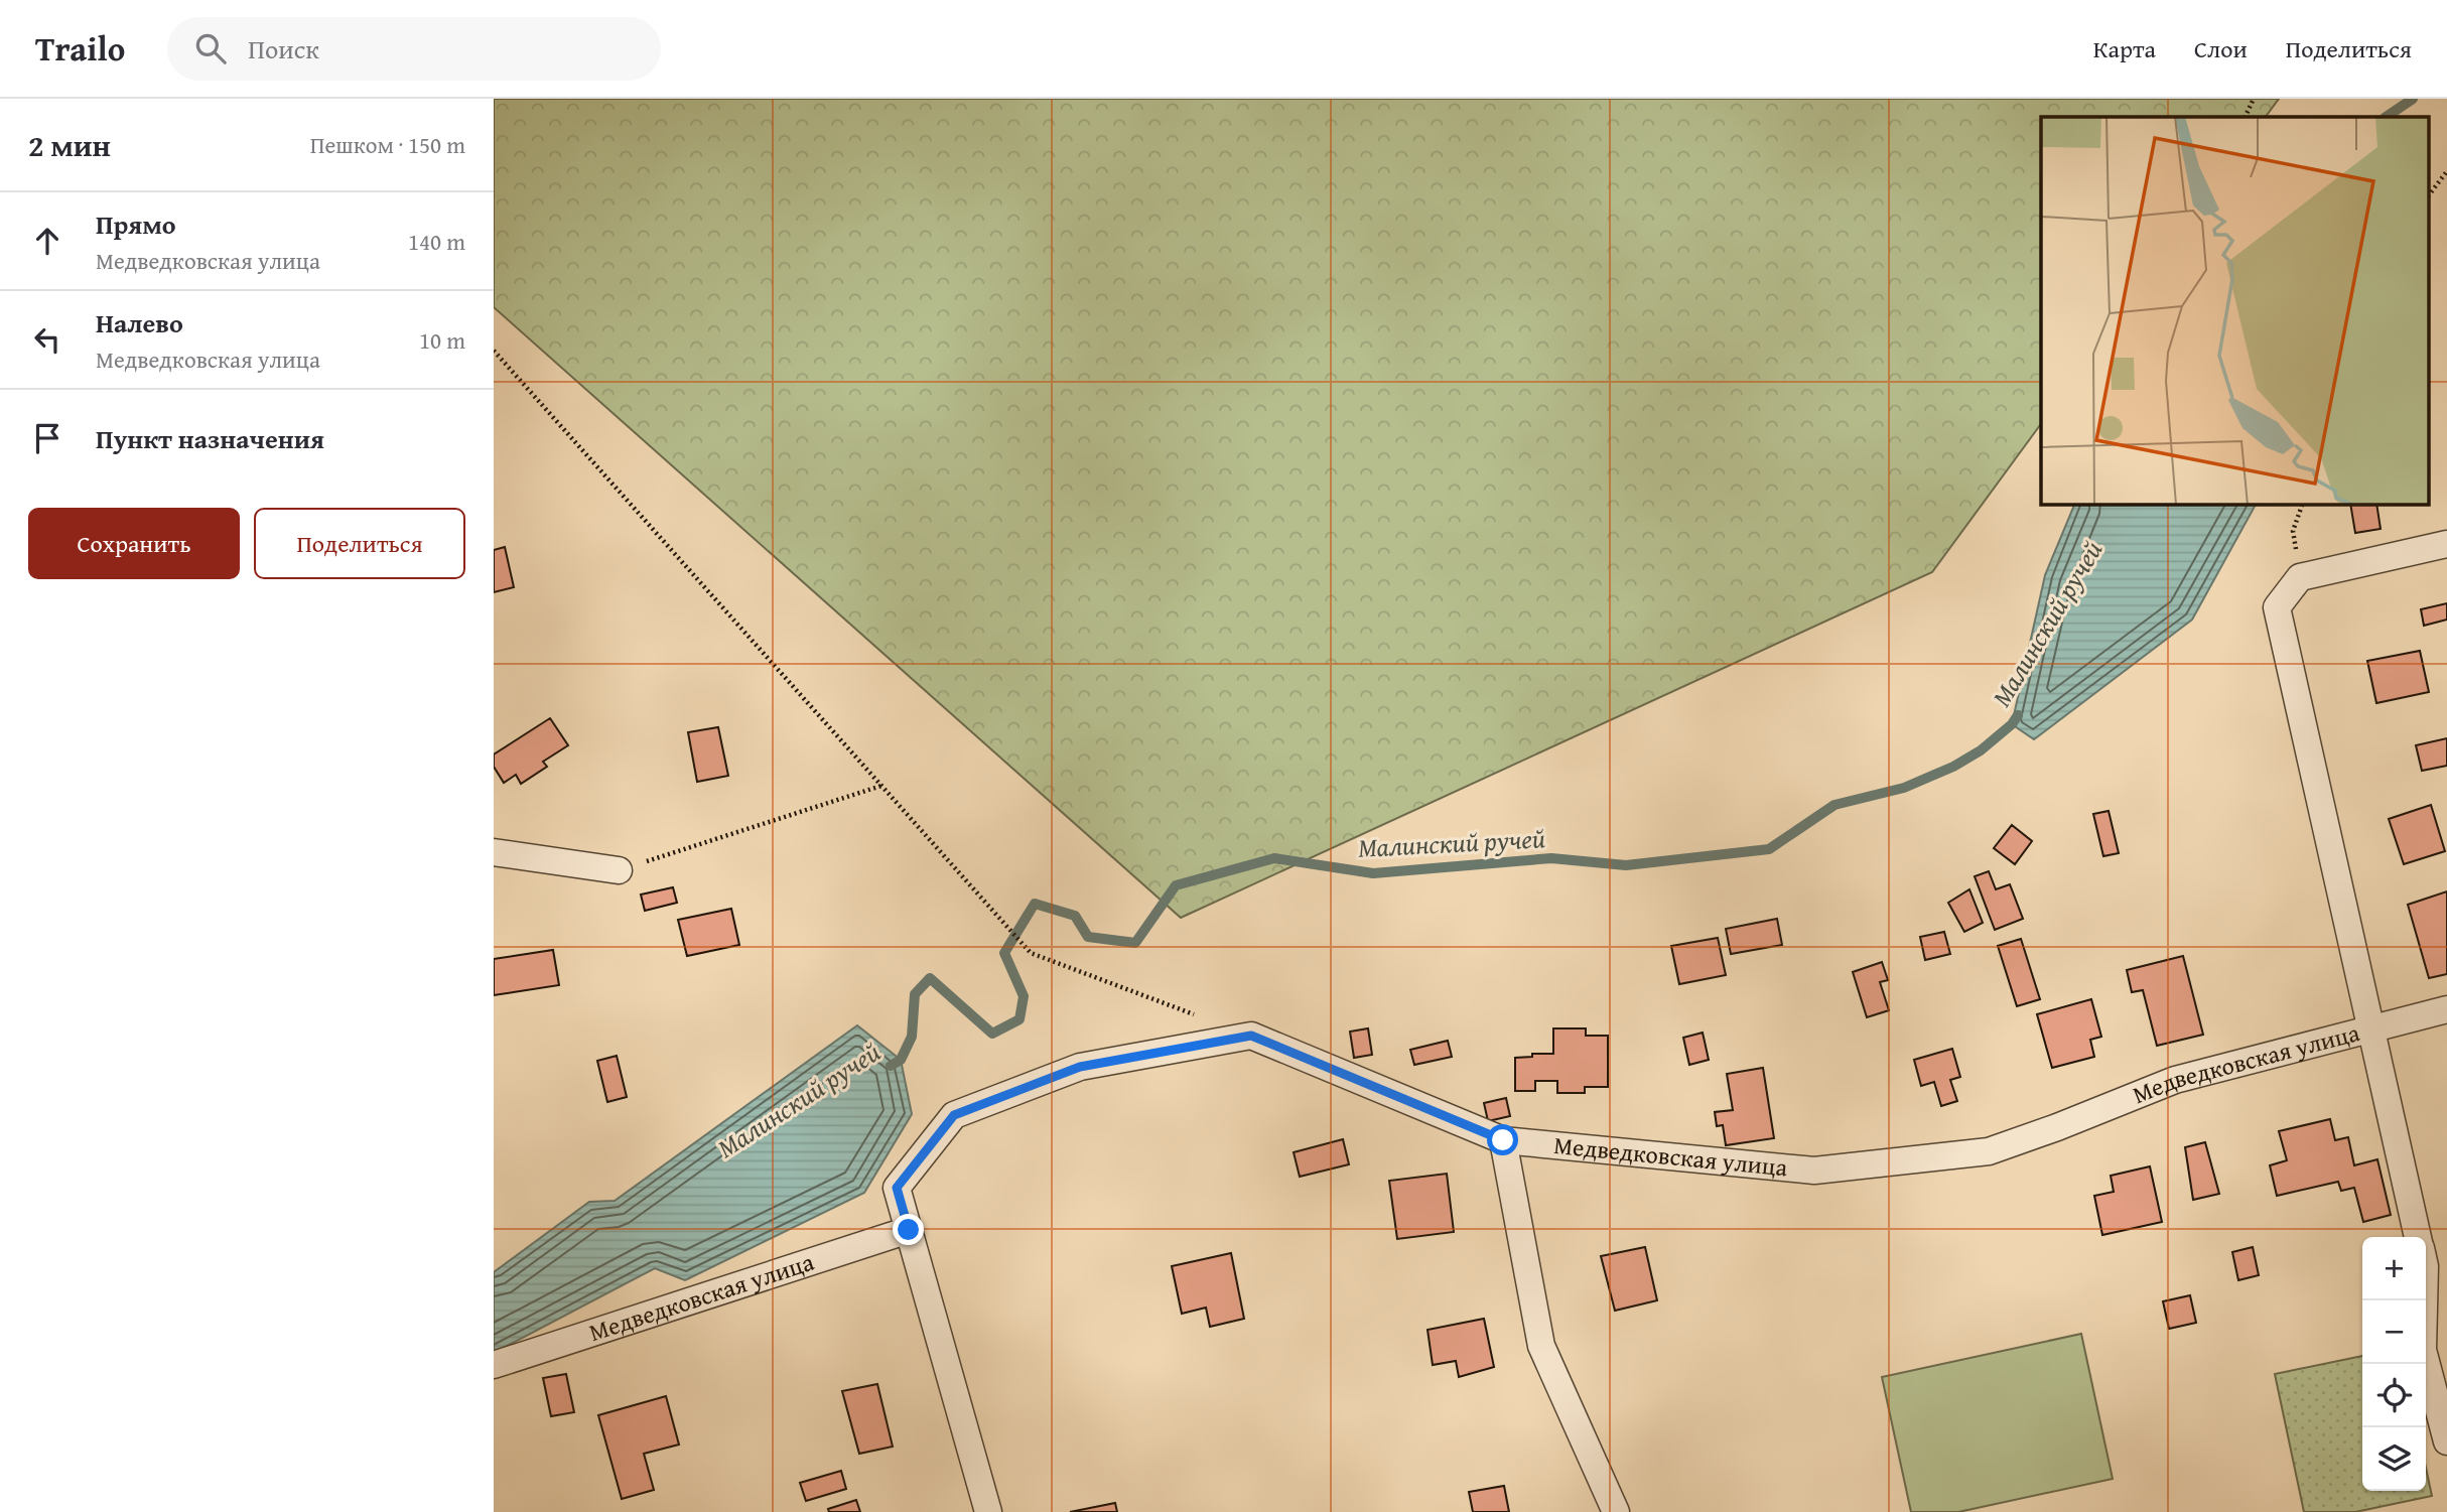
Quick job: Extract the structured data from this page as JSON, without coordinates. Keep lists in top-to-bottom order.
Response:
{
  "streets": {
    "street": ["Медведковская улица"]
  },
  "water": ["Малинский ручей"],
  "page": {
    "header": "Trailo",
    "search": "Поиск",
    "nav": ["Карта", "Слои", "Поделиться"],
    "heading": ["2 мин", "Пешком · 150 m"],
    "list": [
      ["Прямо", "Медведковская улица", "140 m"],
      ["Налево", "Медведковская улица", "10 m"],
      "Пункт назначения"
    ],
    "buttons": ["Сохранить", "Поделиться"],
    "map_buttons": ["+", "−"]
  }
}
